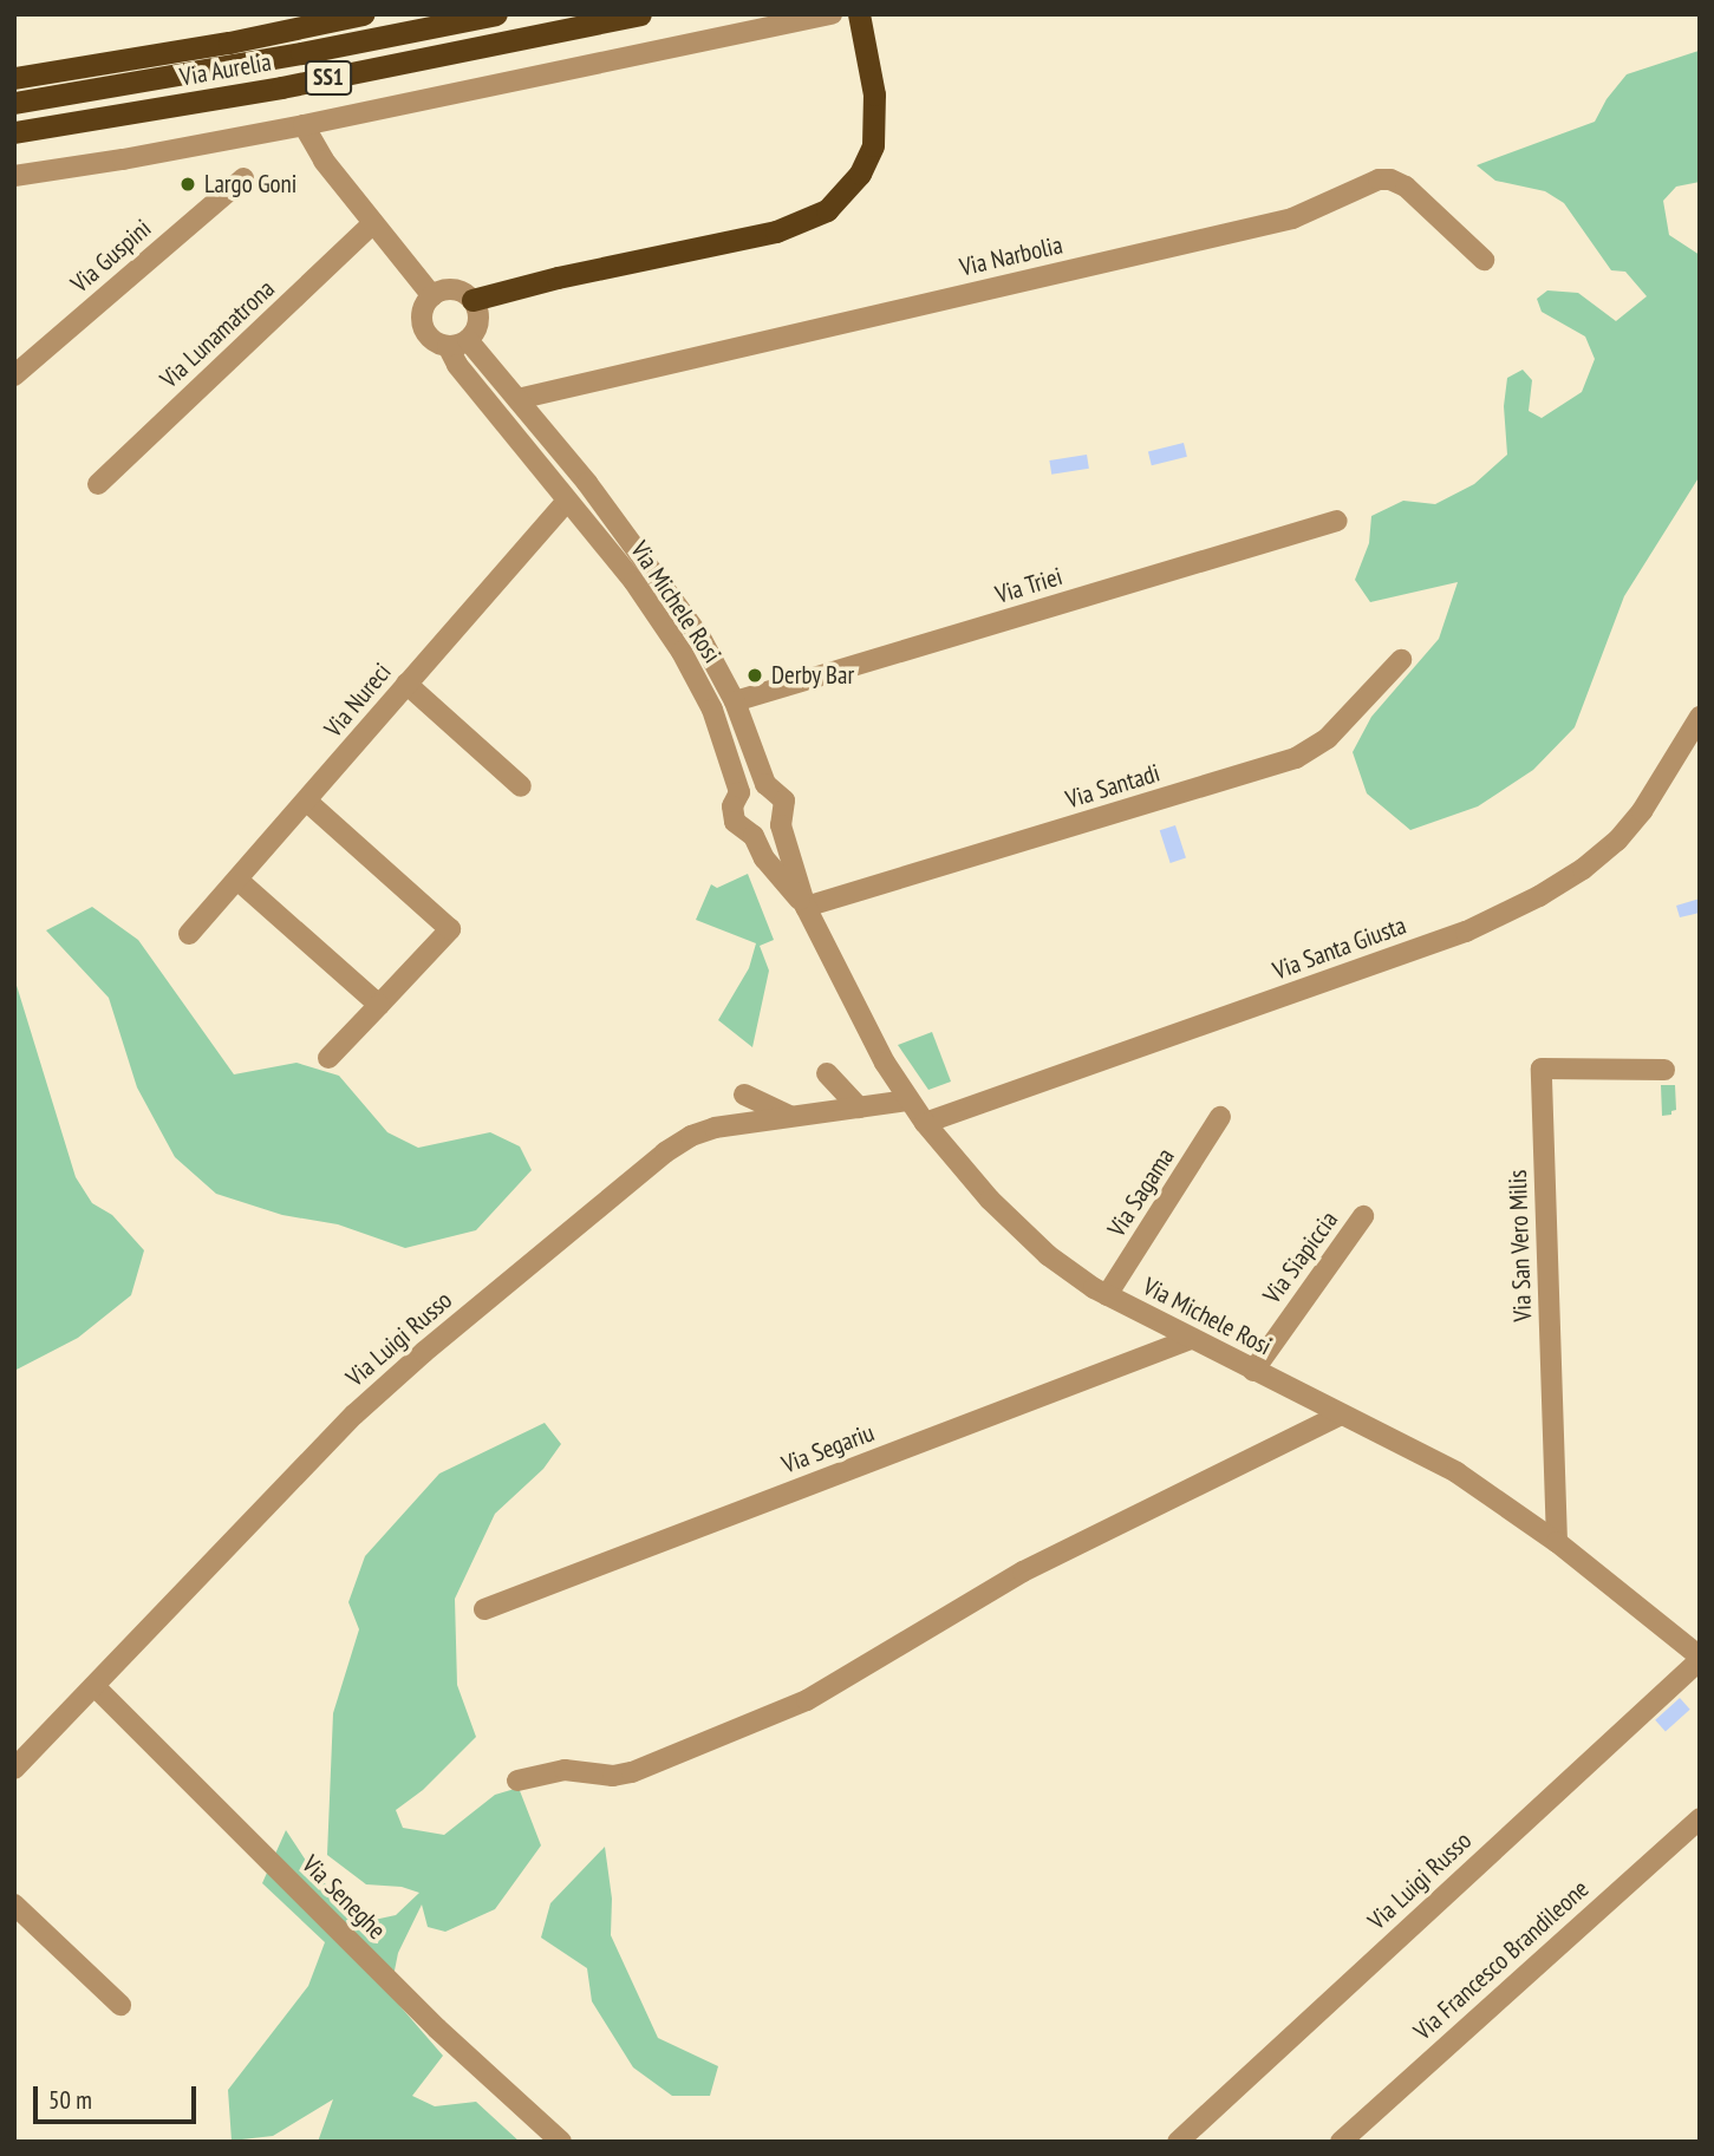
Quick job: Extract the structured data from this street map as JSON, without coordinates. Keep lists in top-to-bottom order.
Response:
{
  "streets": {
    "highway": ["Via Aurelia", "SS1"],
    "street": [
      "Via Guspini",
      "Via Narbolia",
      "Via Lunamatrona",
      "Via Triei",
      "Via Michele Rosi",
      "Via Nureci",
      "Via Santadi",
      "Via Santa Giusta",
      "Via Sagama",
      "Via San Vero Milis",
      "Via Siapiccia",
      "Via Luigi Russo",
      "Via Segariu",
      "Via Seneghe",
      "Via Francesco Brandileone"
    ]
  },
  "crossings": [
    ["Via Narbolia", "Via Michele Rosi"],
    ["Via Triei", "Via Michele Rosi"],
    ["Via Michele Rosi", "Via Nureci"],
    ["Via Michele Rosi", "Via Santadi"],
    ["Via Michele Rosi", "Via Santa Giusta"],
    ["Via Michele Rosi", "Via Sagama"],
    ["Via Michele Rosi", "Via San Vero Milis"],
    ["Via Michele Rosi", "Via Siapiccia"],
    ["Via Michele Rosi", "Via Luigi Russo"],
    ["Via Michele Rosi", "Via Segariu"],
    ["Via Luigi Russo", "Via Seneghe"]
  ],
  "places": ["Largo Goni", "Derby Bar"],
  "scale_bar": "50 m"
}
